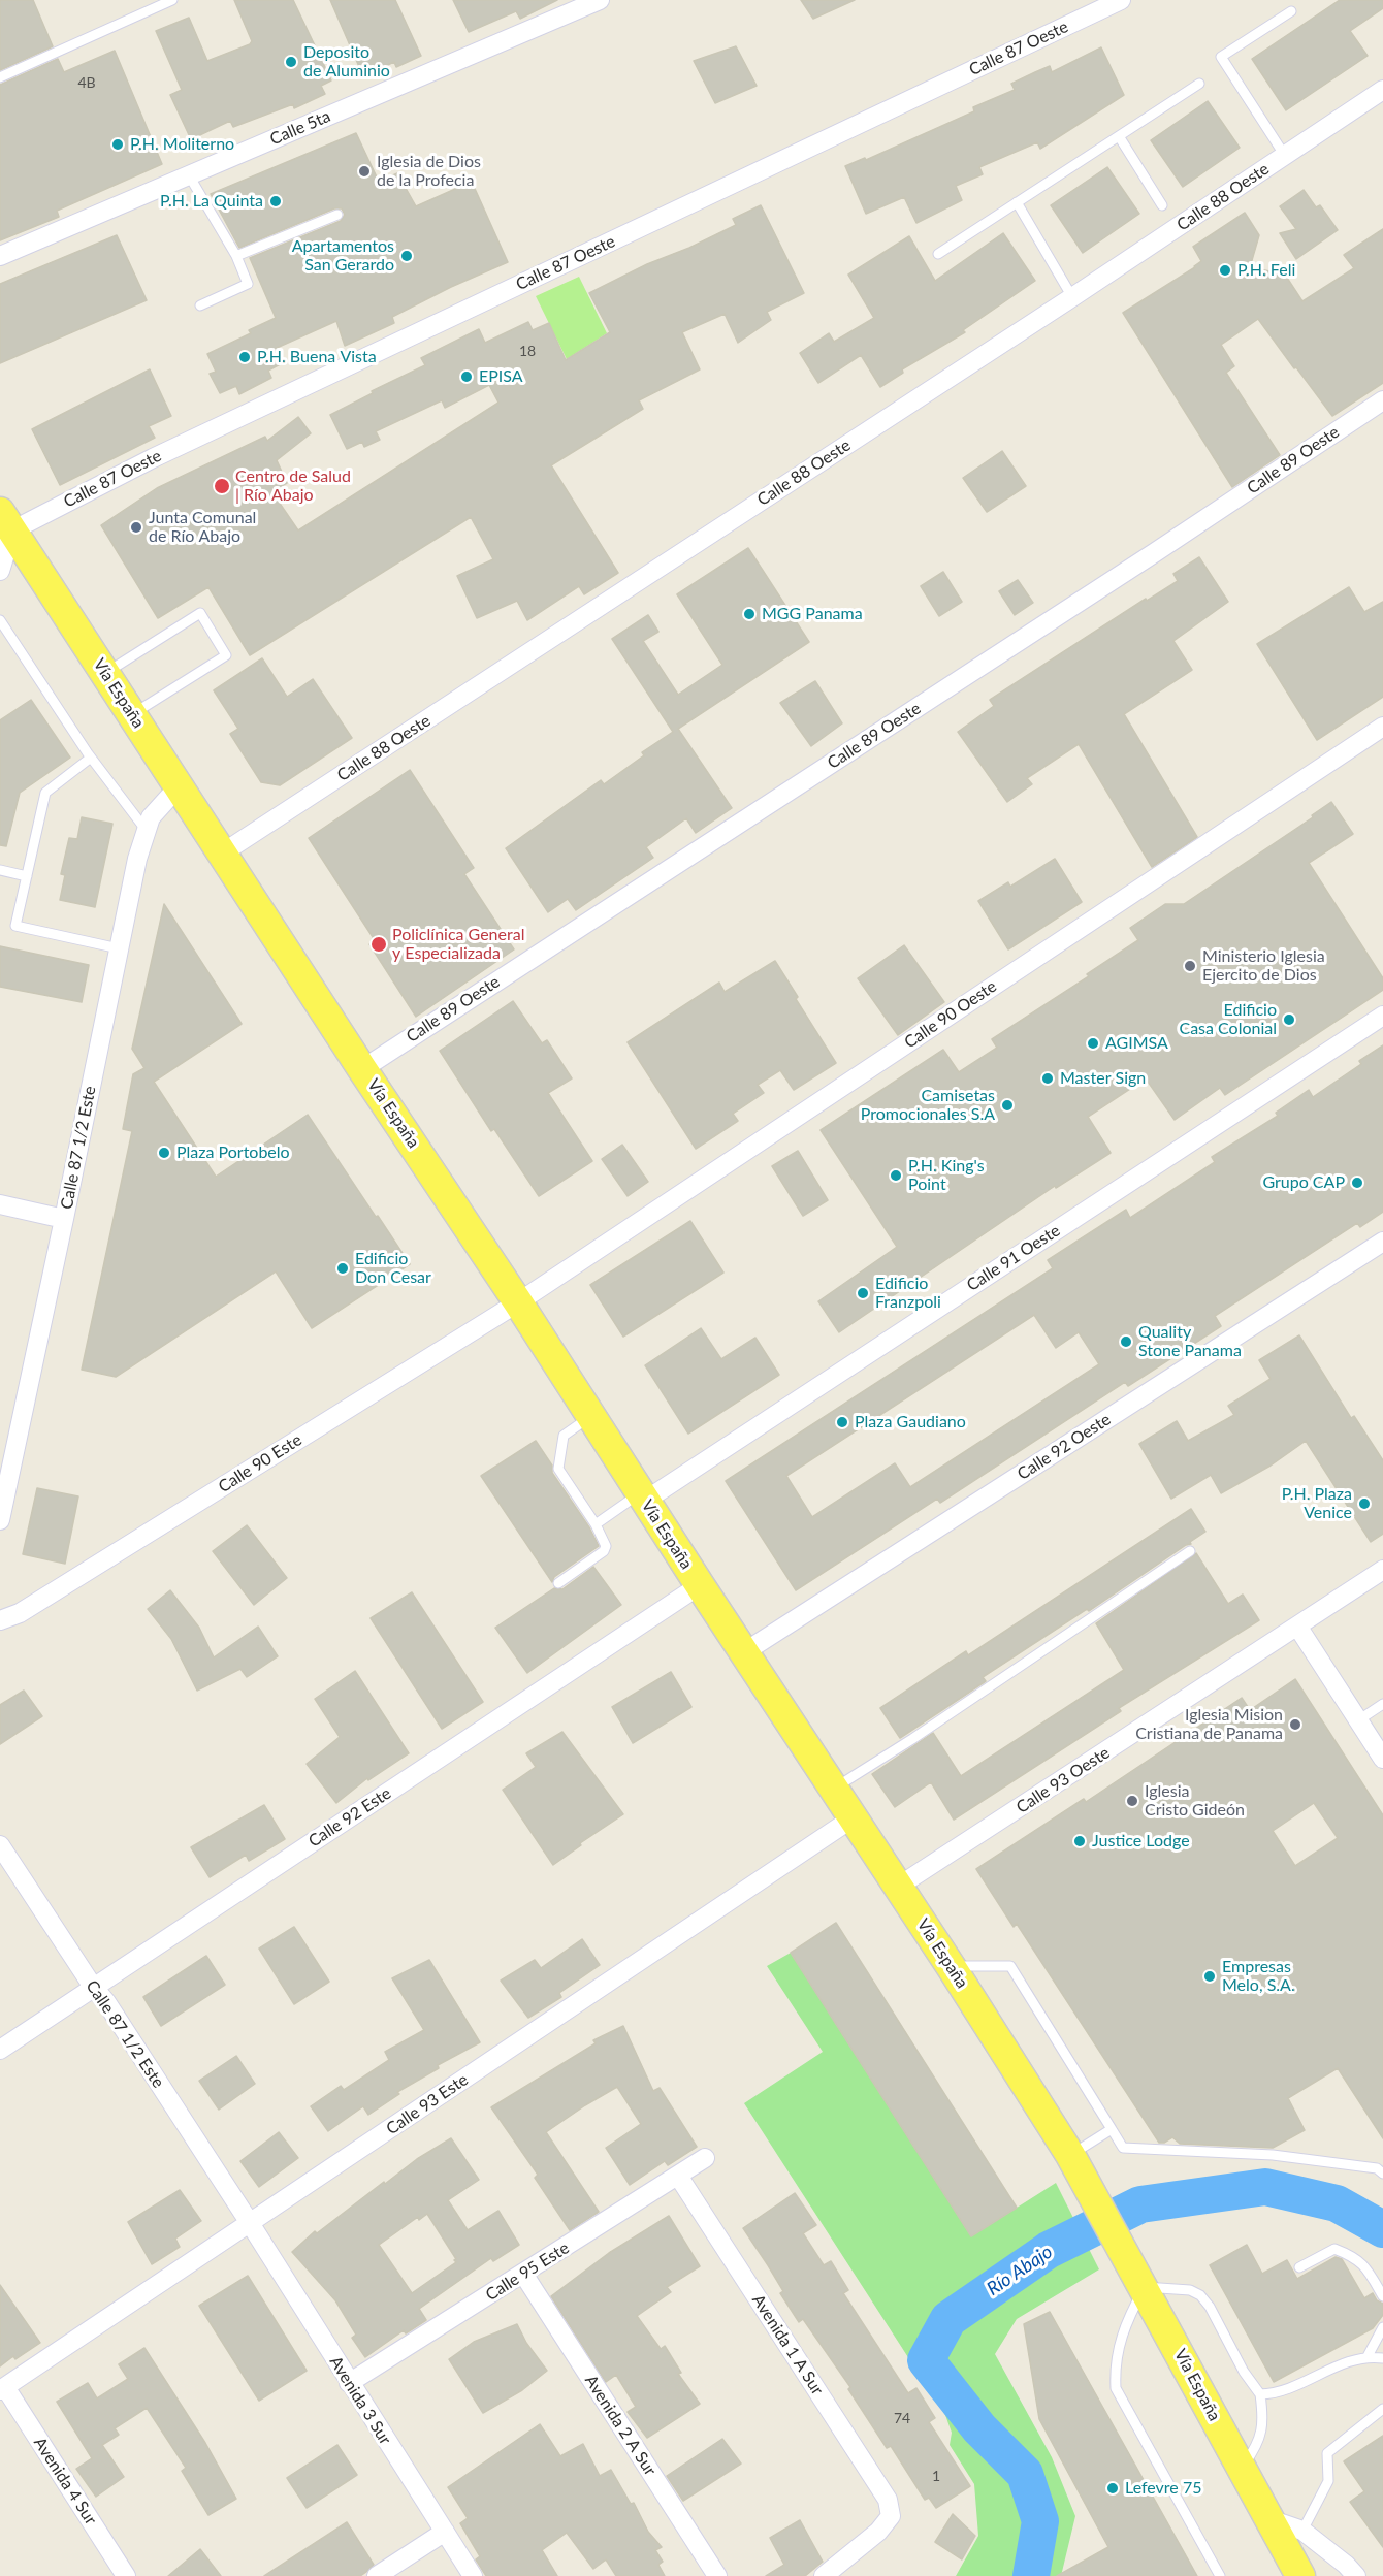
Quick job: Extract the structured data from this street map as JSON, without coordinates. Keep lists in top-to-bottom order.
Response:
{
  "streets": {
    "main road": ["Vía España"],
    "street": [
      "Calle 87 Oeste",
      "Calle 5ta",
      "Calle 88 Oeste",
      "Calle 89 Oeste",
      "Calle 90 Oeste",
      "Calle 87 1/2 Este",
      "Calle 91 Oeste",
      "Calle 92 Oeste",
      "Calle 90 Este",
      "Calle 93 Oeste",
      "Calle 92 Este",
      "Calle 93 Este",
      "Calle 95 Este",
      "Avenida 1 A Sur",
      "Avenida 3 Sur",
      "Avenida 2 A Sur",
      "Avenida 4 Sur"
    ]
  },
  "crossings": [
    ["Calle 87 Oeste", "Vía España"],
    ["Calle 88 Oeste", "Vía España"],
    ["Calle 89 Oeste", "Vía España"],
    ["Vía España", "Calle 90 Oeste"],
    ["Vía España", "Calle 87 1/2 Este"],
    ["Vía España", "Calle 91 Oeste"],
    ["Vía España", "Calle 92 Oeste"],
    ["Vía España", "Calle 90 Este"],
    ["Vía España", "Calle 93 Oeste"],
    ["Vía España", "Calle 92 Este"],
    ["Vía España", "Calle 93 Este"],
    ["Calle 90 Oeste", "Calle 90 Este"],
    ["Calle 87 1/2 Este", "Calle 92 Este"],
    ["Calle 87 1/2 Este", "Calle 93 Este"],
    ["Calle 87 1/2 Este", "Avenida 3 Sur"],
    ["Calle 93 Este", "Avenida 3 Sur"],
    ["Calle 93 Este", "Avenida 4 Sur"],
    ["Calle 95 Este", "Avenida 1 A Sur"],
    ["Calle 95 Este", "Avenida 3 Sur"],
    ["Calle 95 Este", "Avenida 2 A Sur"]
  ],
  "water": ["Río Abajo"],
  "places": [
    "Deposito de Aluminio",
    "P.H. Moliterno",
    "Iglesia de Dios de la Profecia",
    "P.H. La Quinta",
    "Apartamentos San Gerardo",
    "P.H. Feli",
    "P.H. Buena Vista",
    "EPISA",
    "Centro de Salud | Río Abajo",
    "Junta Comunal de Río Abajo",
    "MGG Panama",
    "Policlínica General y Especializada",
    "Ministerio Iglesia Ejercito de Dios",
    "Edificio Casa Colonial",
    "AGIMSA",
    "Master Sign",
    "Camisetas Promocionales S.A",
    "Plaza Portobelo",
    "P.H. King's Point",
    "Grupo CAP",
    "Edificio Don Cesar",
    "Edificio Franzpoli",
    "Quality Stone Panama",
    "Plaza Gaudiano",
    "P.H. Plaza Venice",
    "Iglesia Mision Cristiana de Panama",
    "Iglesia Cristo Gideón",
    "Justice Lodge",
    "Empresas Melo, S.A.",
    "Lefevre 75"
  ],
  "house_numbers": [
    "4B",
    "18",
    "74",
    "1"
  ]
}
